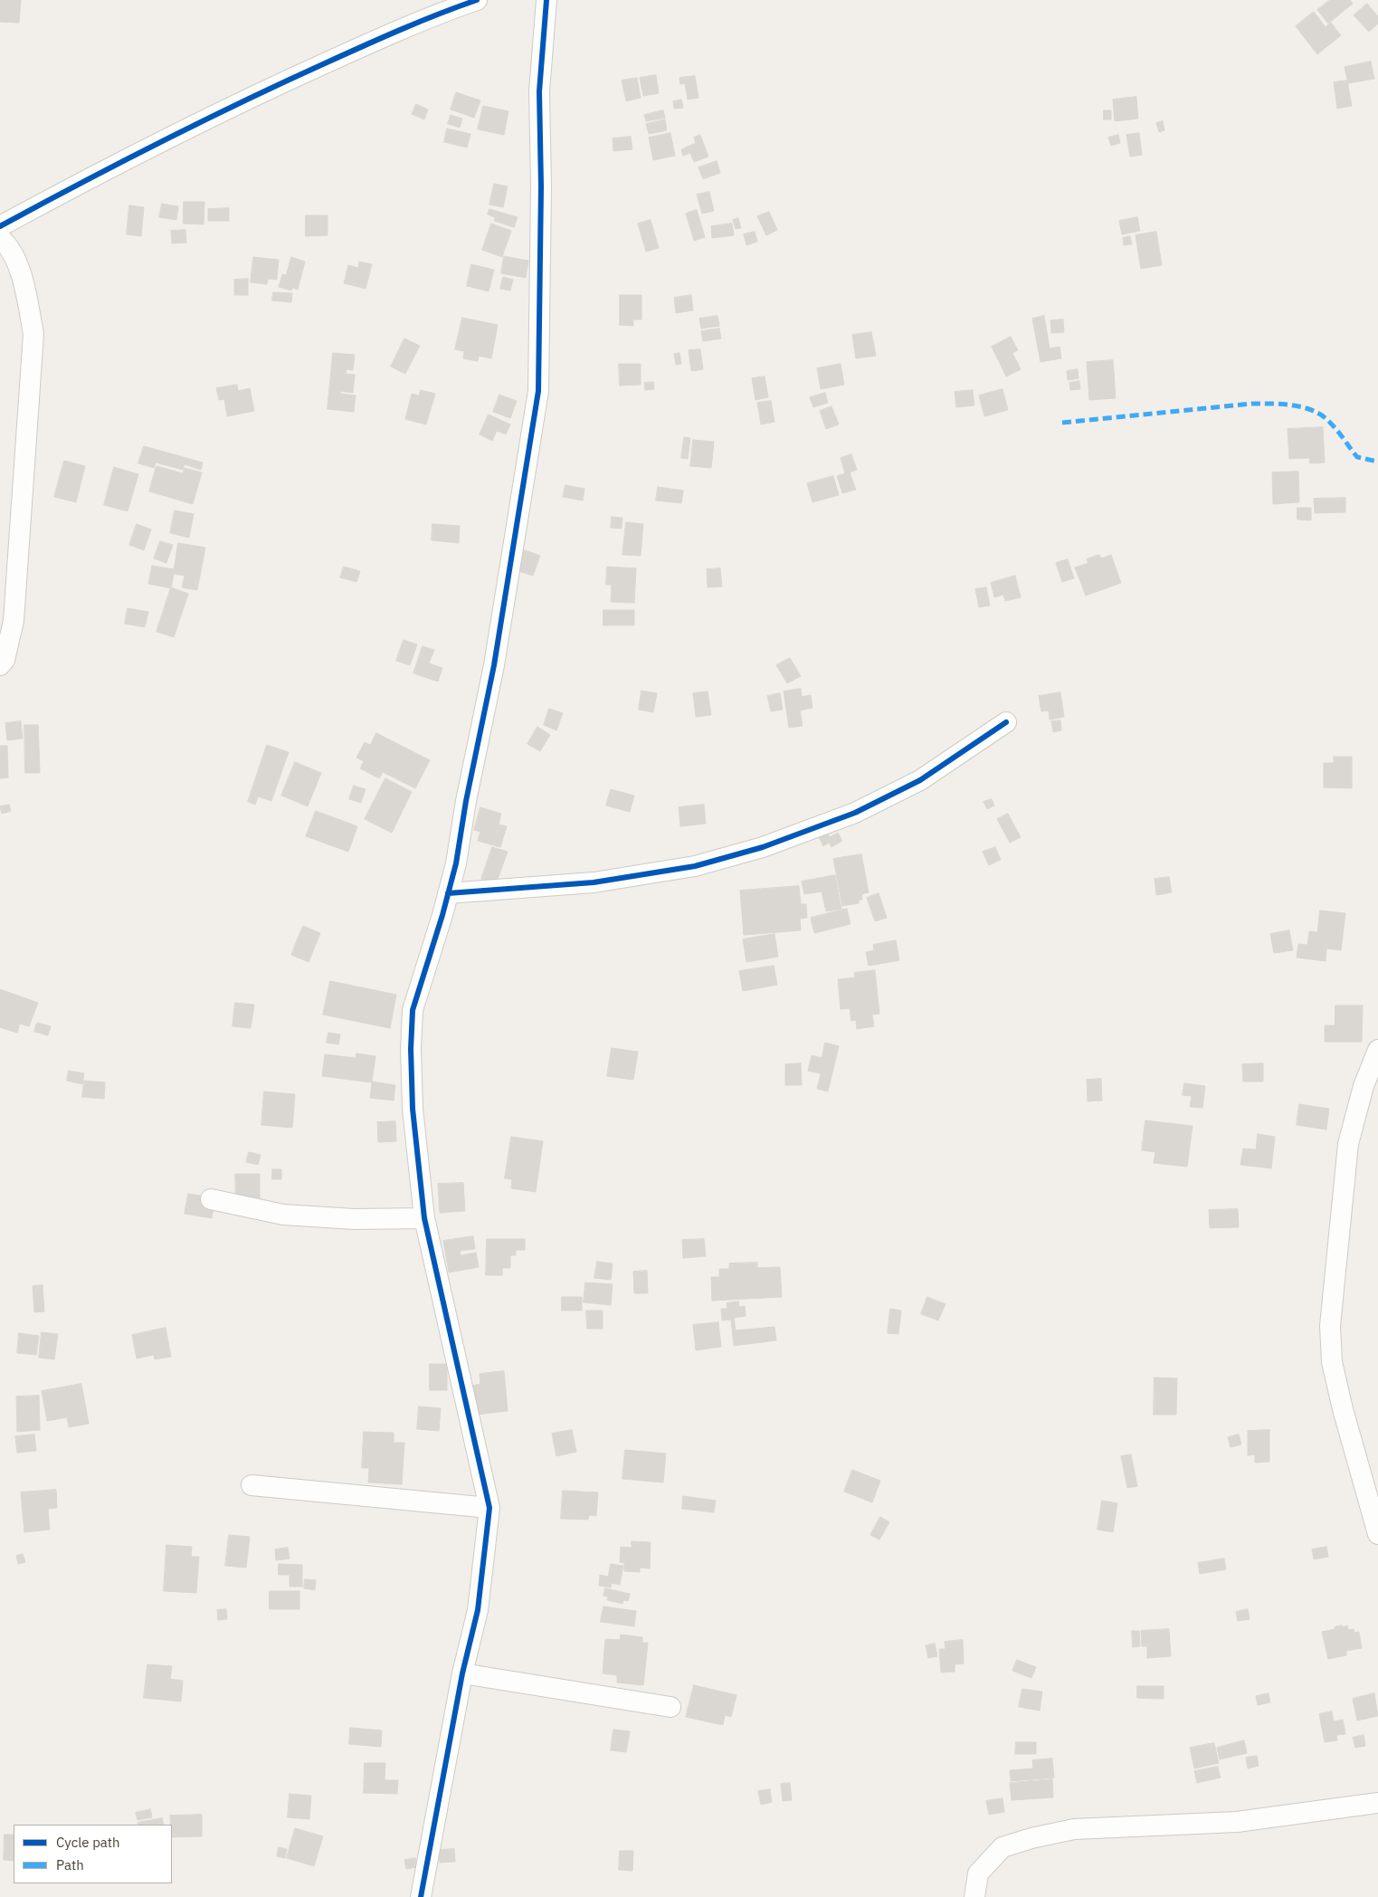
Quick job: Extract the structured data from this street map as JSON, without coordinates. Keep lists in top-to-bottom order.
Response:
{
  "legend": ["Cycle path", "Path"]
}
